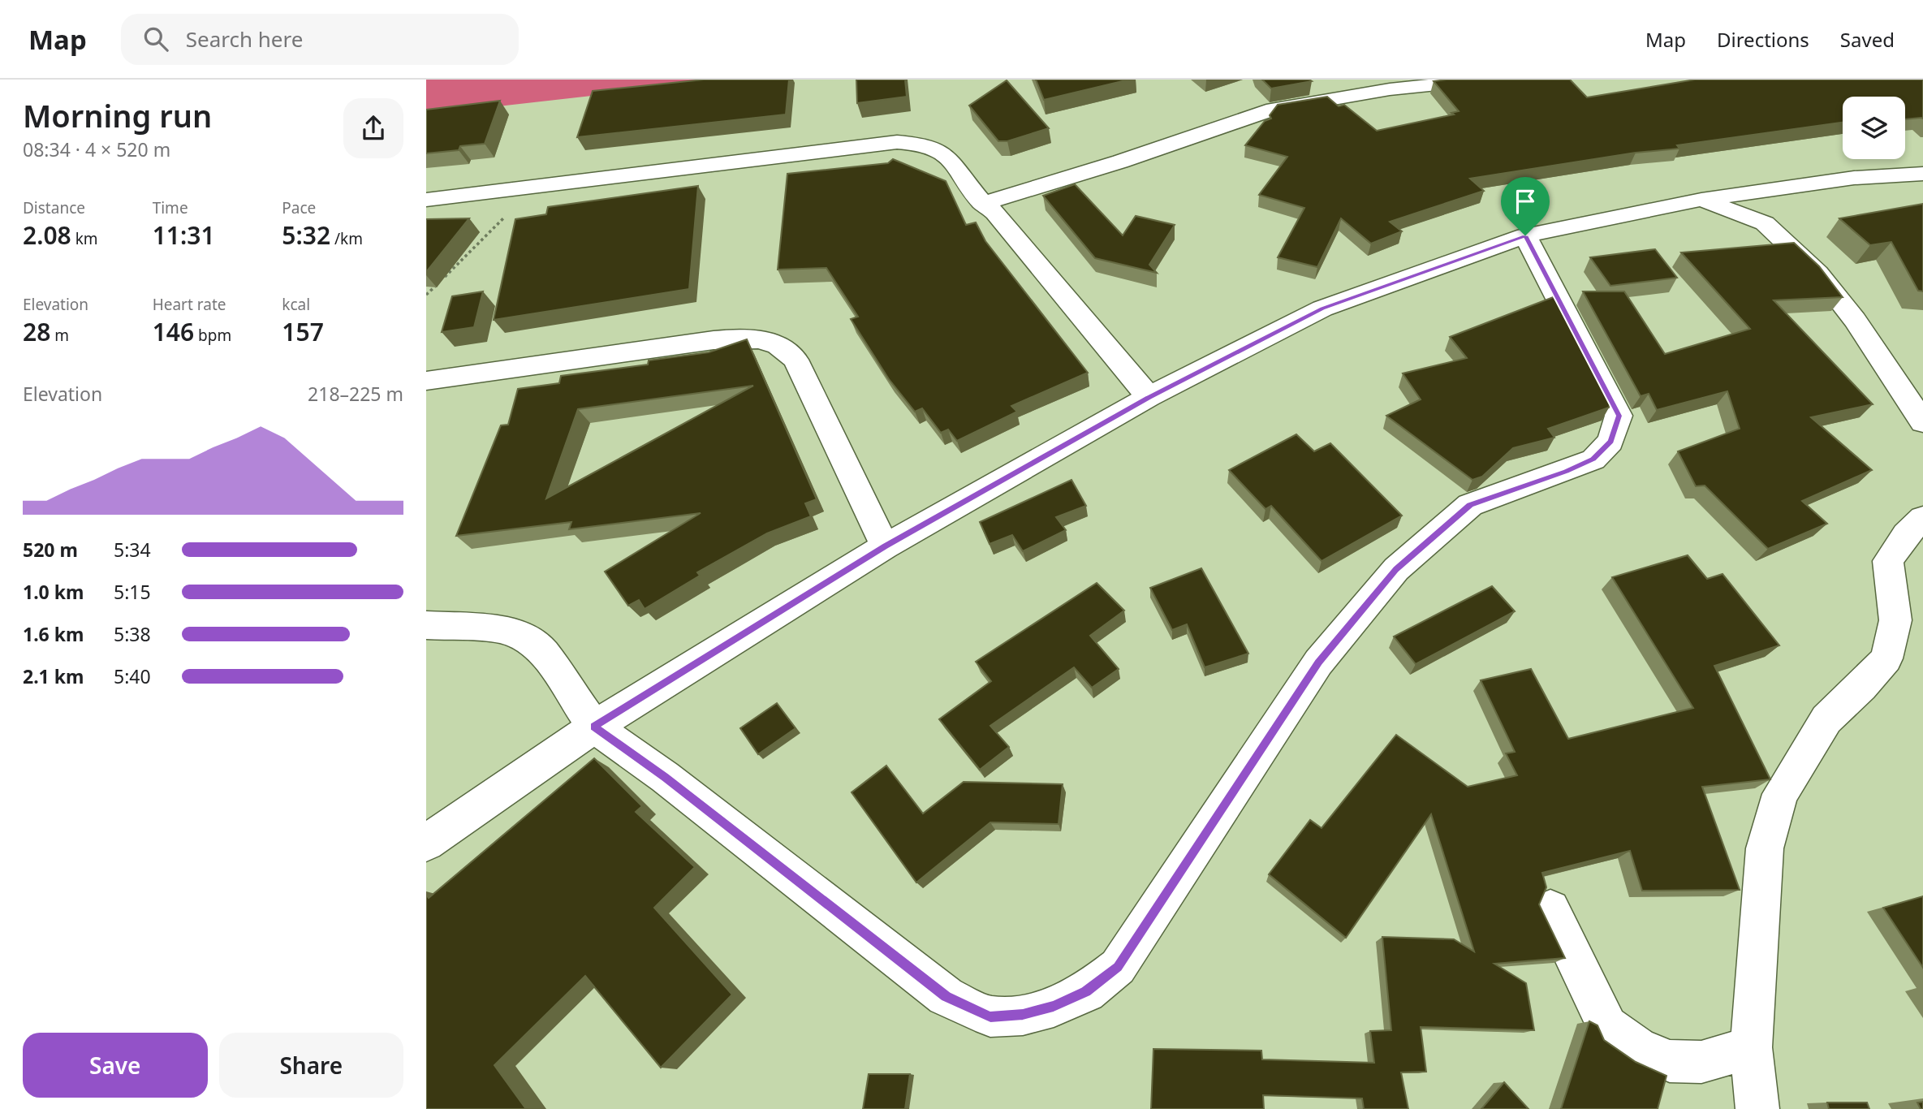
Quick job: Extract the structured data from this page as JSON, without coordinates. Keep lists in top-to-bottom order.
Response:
{
  "page": {
    "header": "Map",
    "search": "Search here",
    "nav": ["Map", "Directions", "Saved"],
    "heading": ["Morning run", "08:34 · 4 × 520 m"],
    "stats": [
      ["Distance", "2.08 km"],
      ["Time", "11:31"],
      ["Pace", "5:32 /km"],
      ["Elevation", "28 m"],
      ["Heart rate", "146 bpm"],
      ["kcal", "157"]
    ],
    "chart": ["Elevation", "218–225 m"],
    "list": [
      {
        "name": "520 m",
        "note": "5:34"
      },
      {
        "name": "1.0 km",
        "note": "5:15"
      },
      {
        "name": "1.6 km",
        "note": "5:38"
      },
      {
        "name": "2.1 km",
        "note": "5:40"
      }
    ],
    "buttons": ["Save", "Share"]
  }
}
